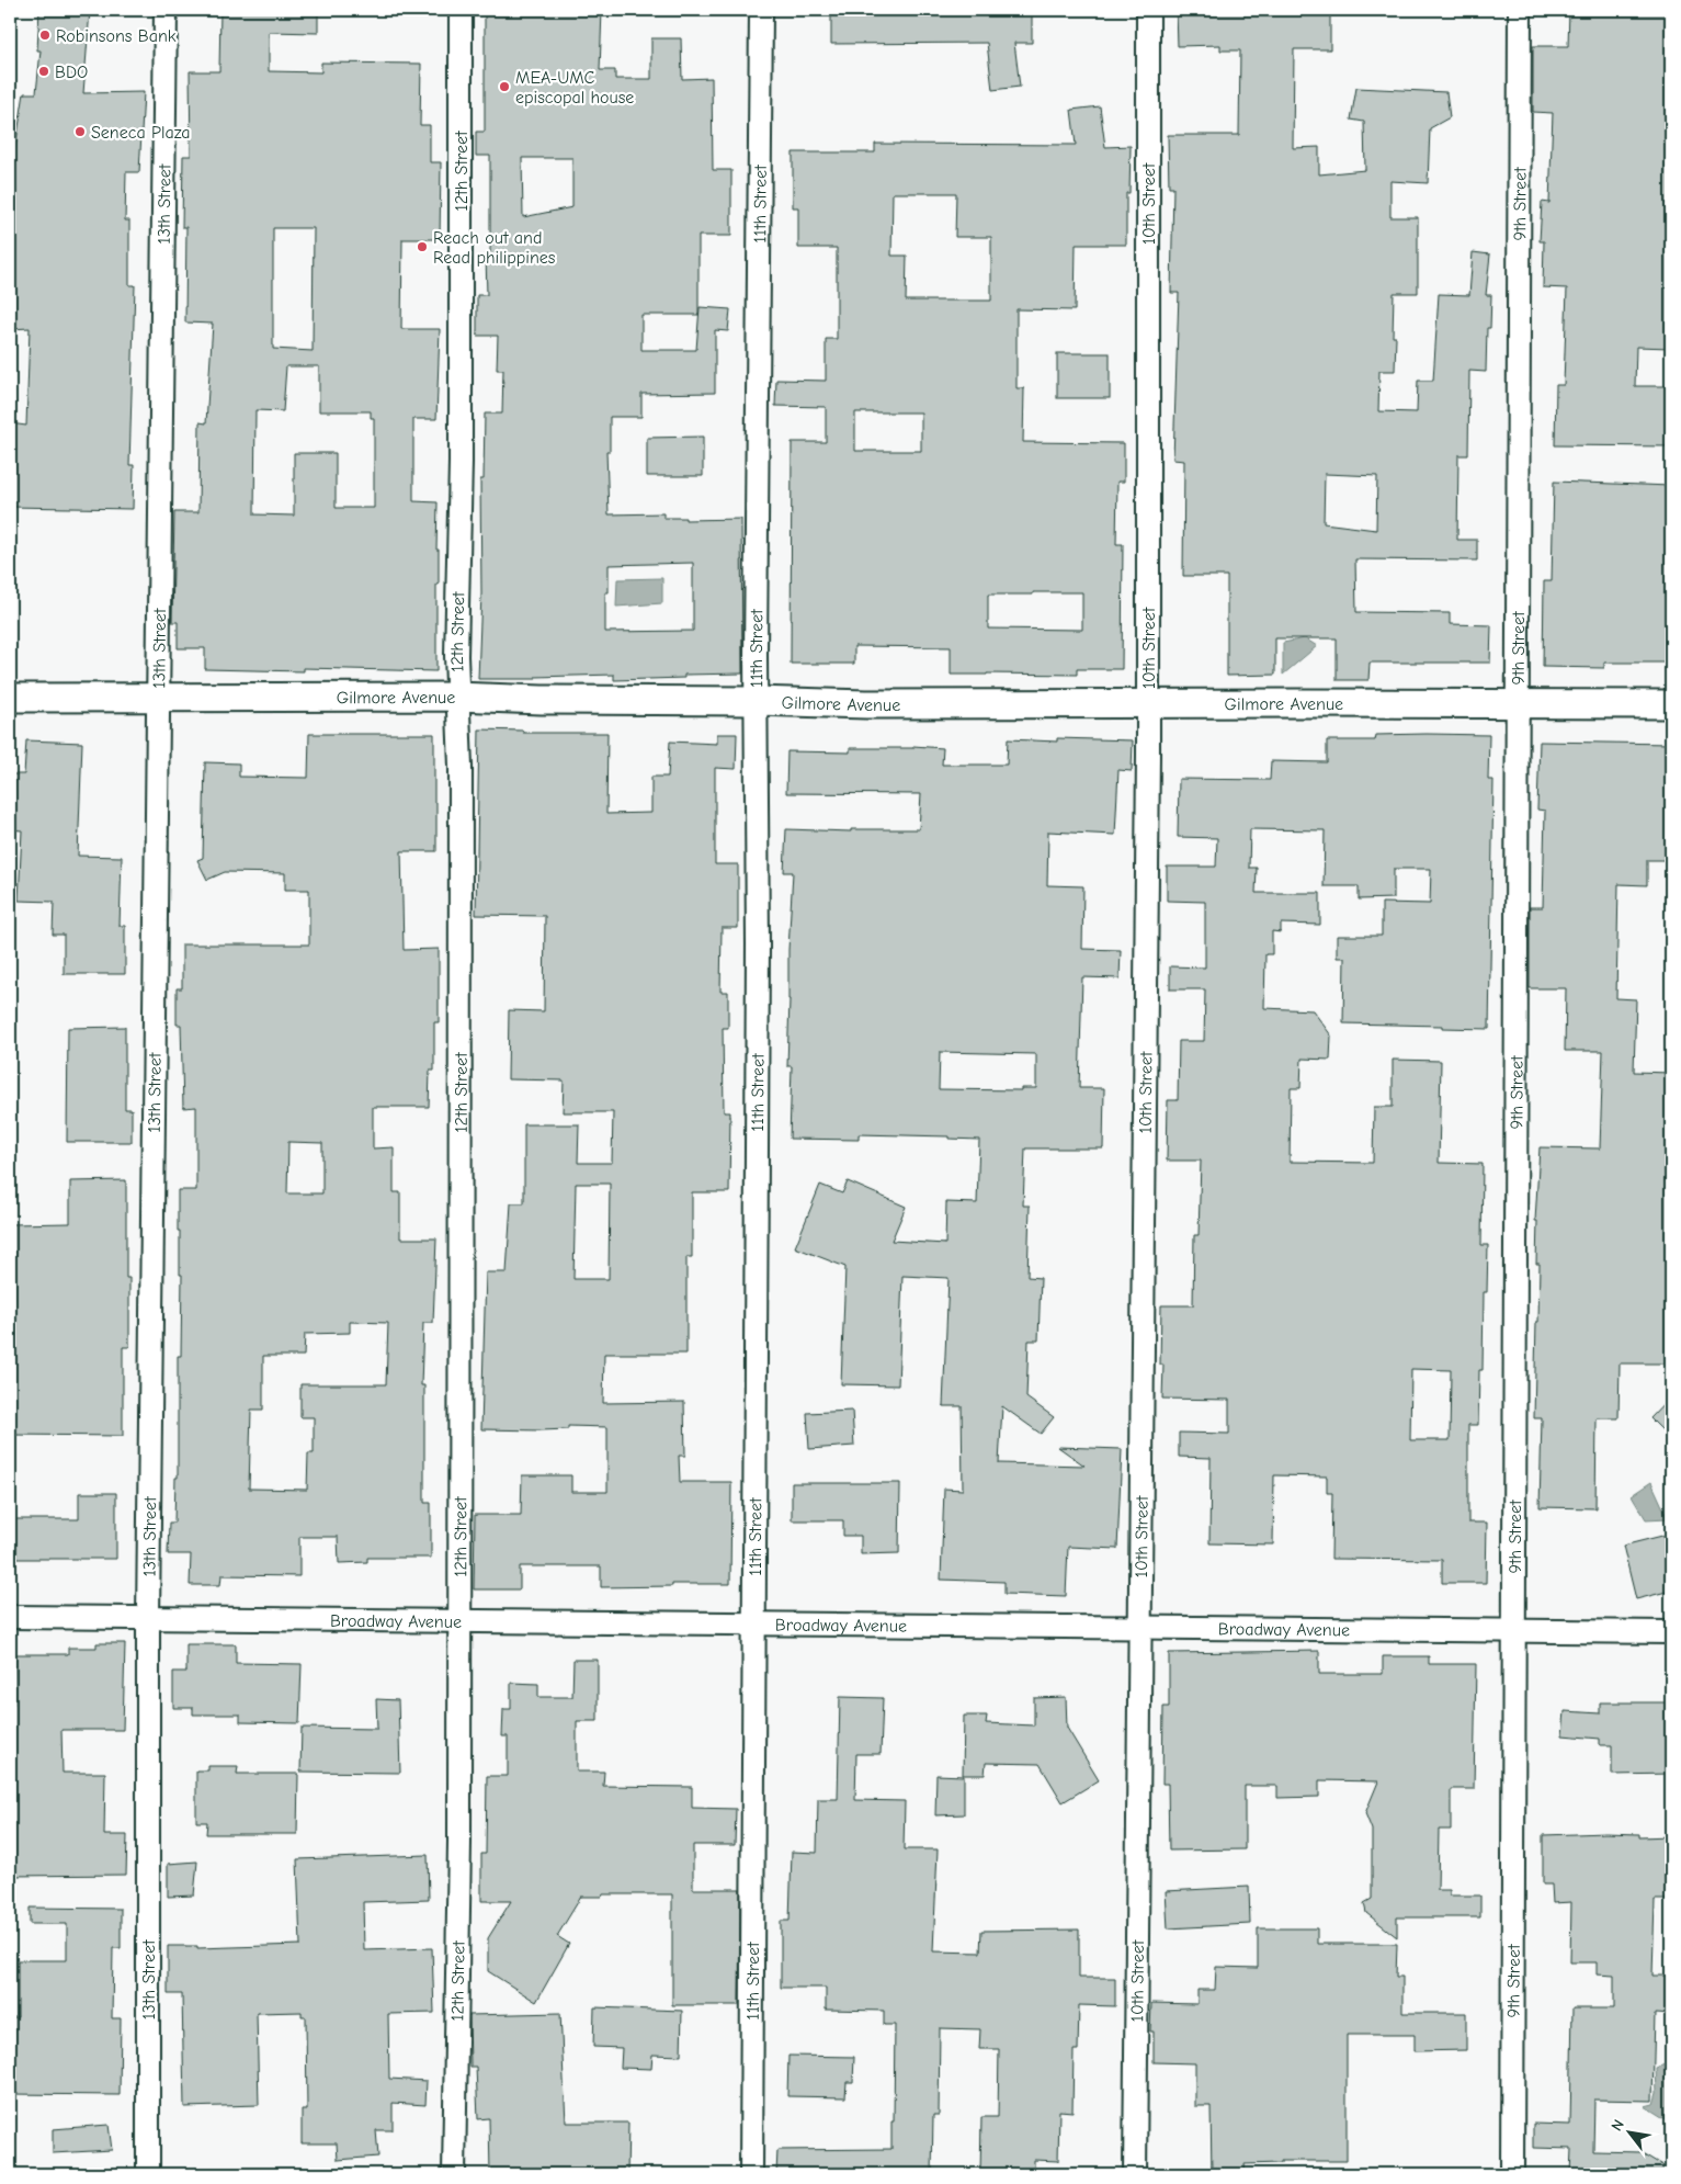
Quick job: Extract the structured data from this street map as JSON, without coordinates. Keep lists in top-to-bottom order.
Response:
{
  "streets": {
    "main road": ["Gilmore Avenue"],
    "street": [
      "12th Street",
      "13th Street",
      "11th Street",
      "10th Street",
      "9th Street",
      "Broadway Avenue"
    ]
  },
  "crossings": [
    ["12th Street", "Gilmore Avenue"],
    ["12th Street", "Broadway Avenue"],
    ["13th Street", "Gilmore Avenue"],
    ["13th Street", "Broadway Avenue"],
    ["11th Street", "Gilmore Avenue"],
    ["11th Street", "Broadway Avenue"],
    ["10th Street", "Gilmore Avenue"],
    ["10th Street", "Broadway Avenue"],
    ["9th Street", "Gilmore Avenue"],
    ["9th Street", "Broadway Avenue"]
  ],
  "places": [
    "Robinsons Bank",
    "BDO",
    "MEA-UMC episcopal house",
    "Seneca Plaza",
    "Reach out and Read philippines"
  ],
  "north": "top left"
}
